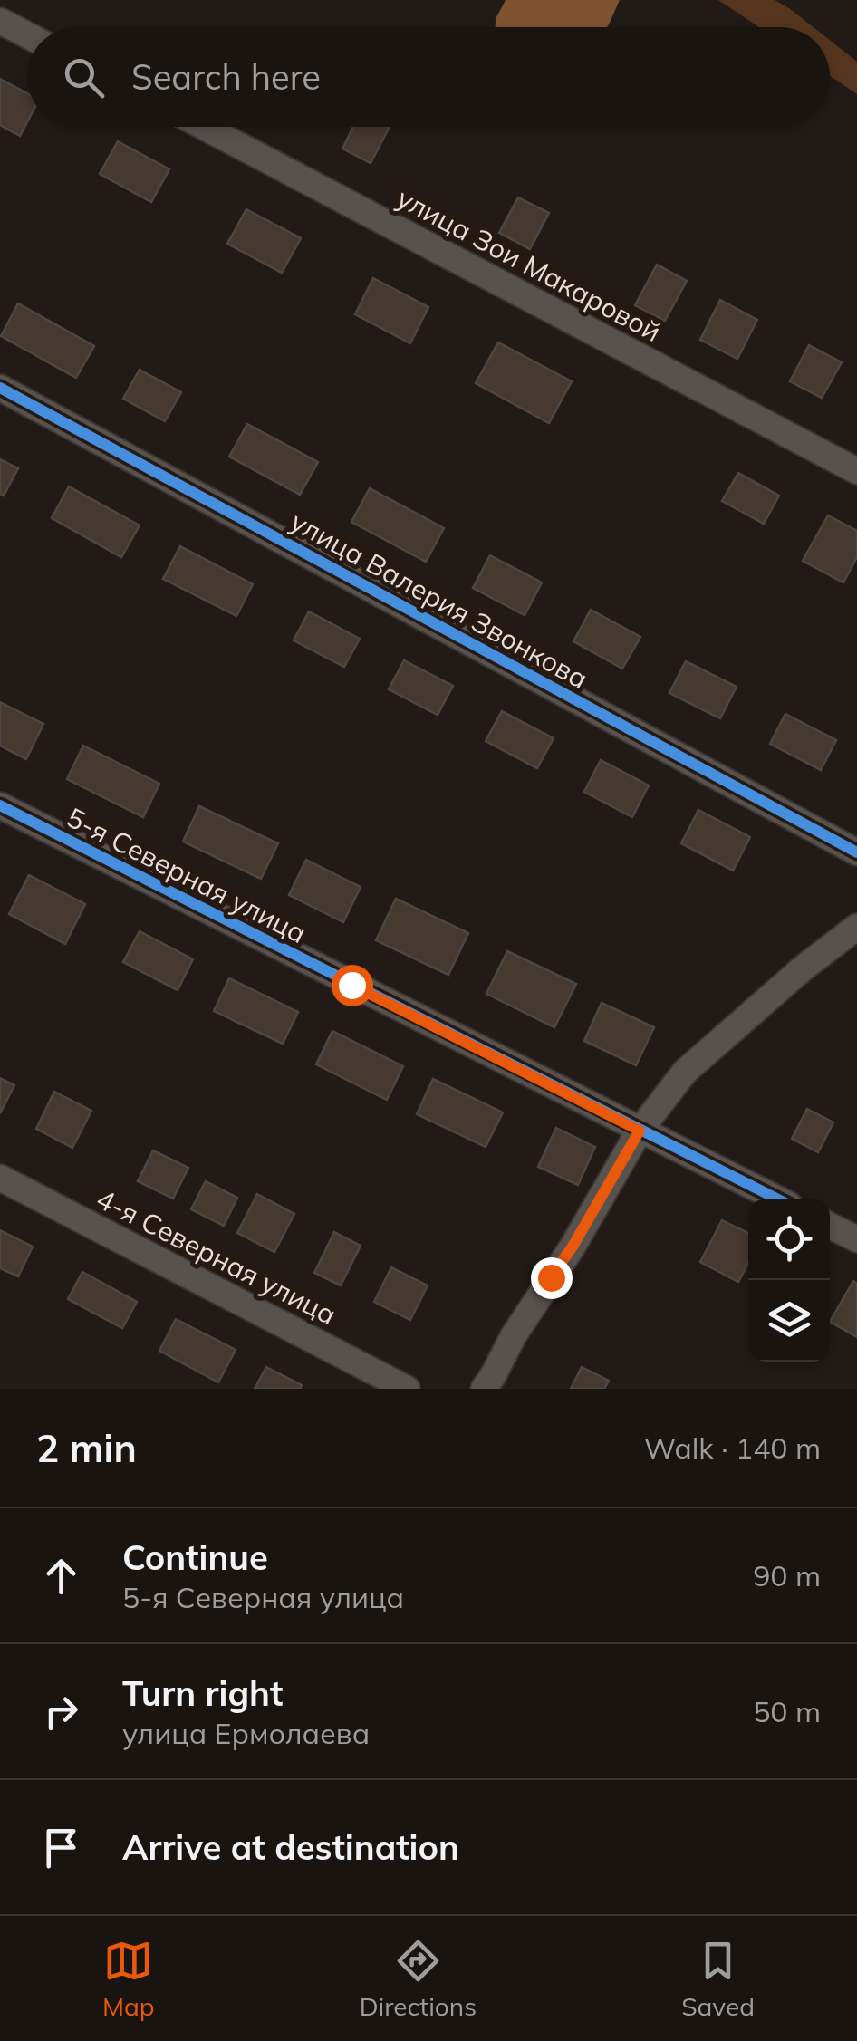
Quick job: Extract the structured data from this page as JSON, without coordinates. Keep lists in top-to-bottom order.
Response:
{
  "streets": {
    "street": [
      "улица Зои Макаровой",
      "улица Валерия Звонкова",
      "5-я Северная улица",
      "4-я Северная улица"
    ]
  },
  "page": {
    "search": "Search here",
    "heading": ["2 min", "Walk · 140 m"],
    "list": [
      ["Continue", "5-я Северная улица", "90 m"],
      ["Turn right", "улица Ермолаева", "50 m"],
      "Arrive at destination"
    ],
    "nav": ["Map", "Directions", "Saved"]
  }
}
